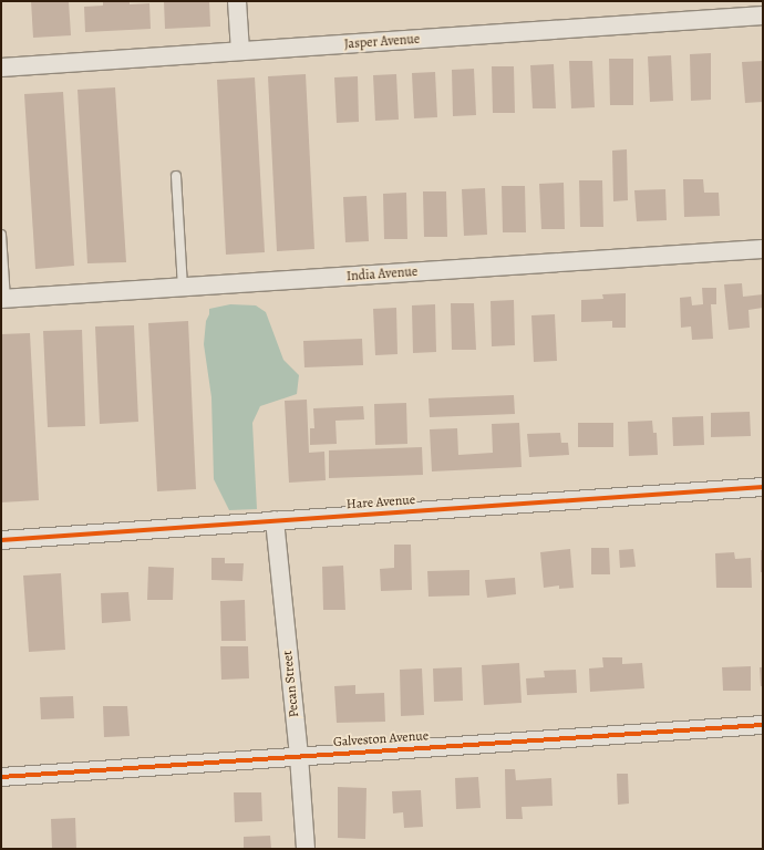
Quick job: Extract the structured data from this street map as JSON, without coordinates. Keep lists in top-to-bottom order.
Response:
{
  "streets": {
    "street": [
      "Jasper Avenue",
      "India Avenue",
      "Hare Avenue",
      "Pecan Street",
      "Galveston Avenue"
    ]
  },
  "crossings": [
    ["Hare Avenue", "Pecan Street"],
    ["Pecan Street", "Galveston Avenue"]
  ]
}
